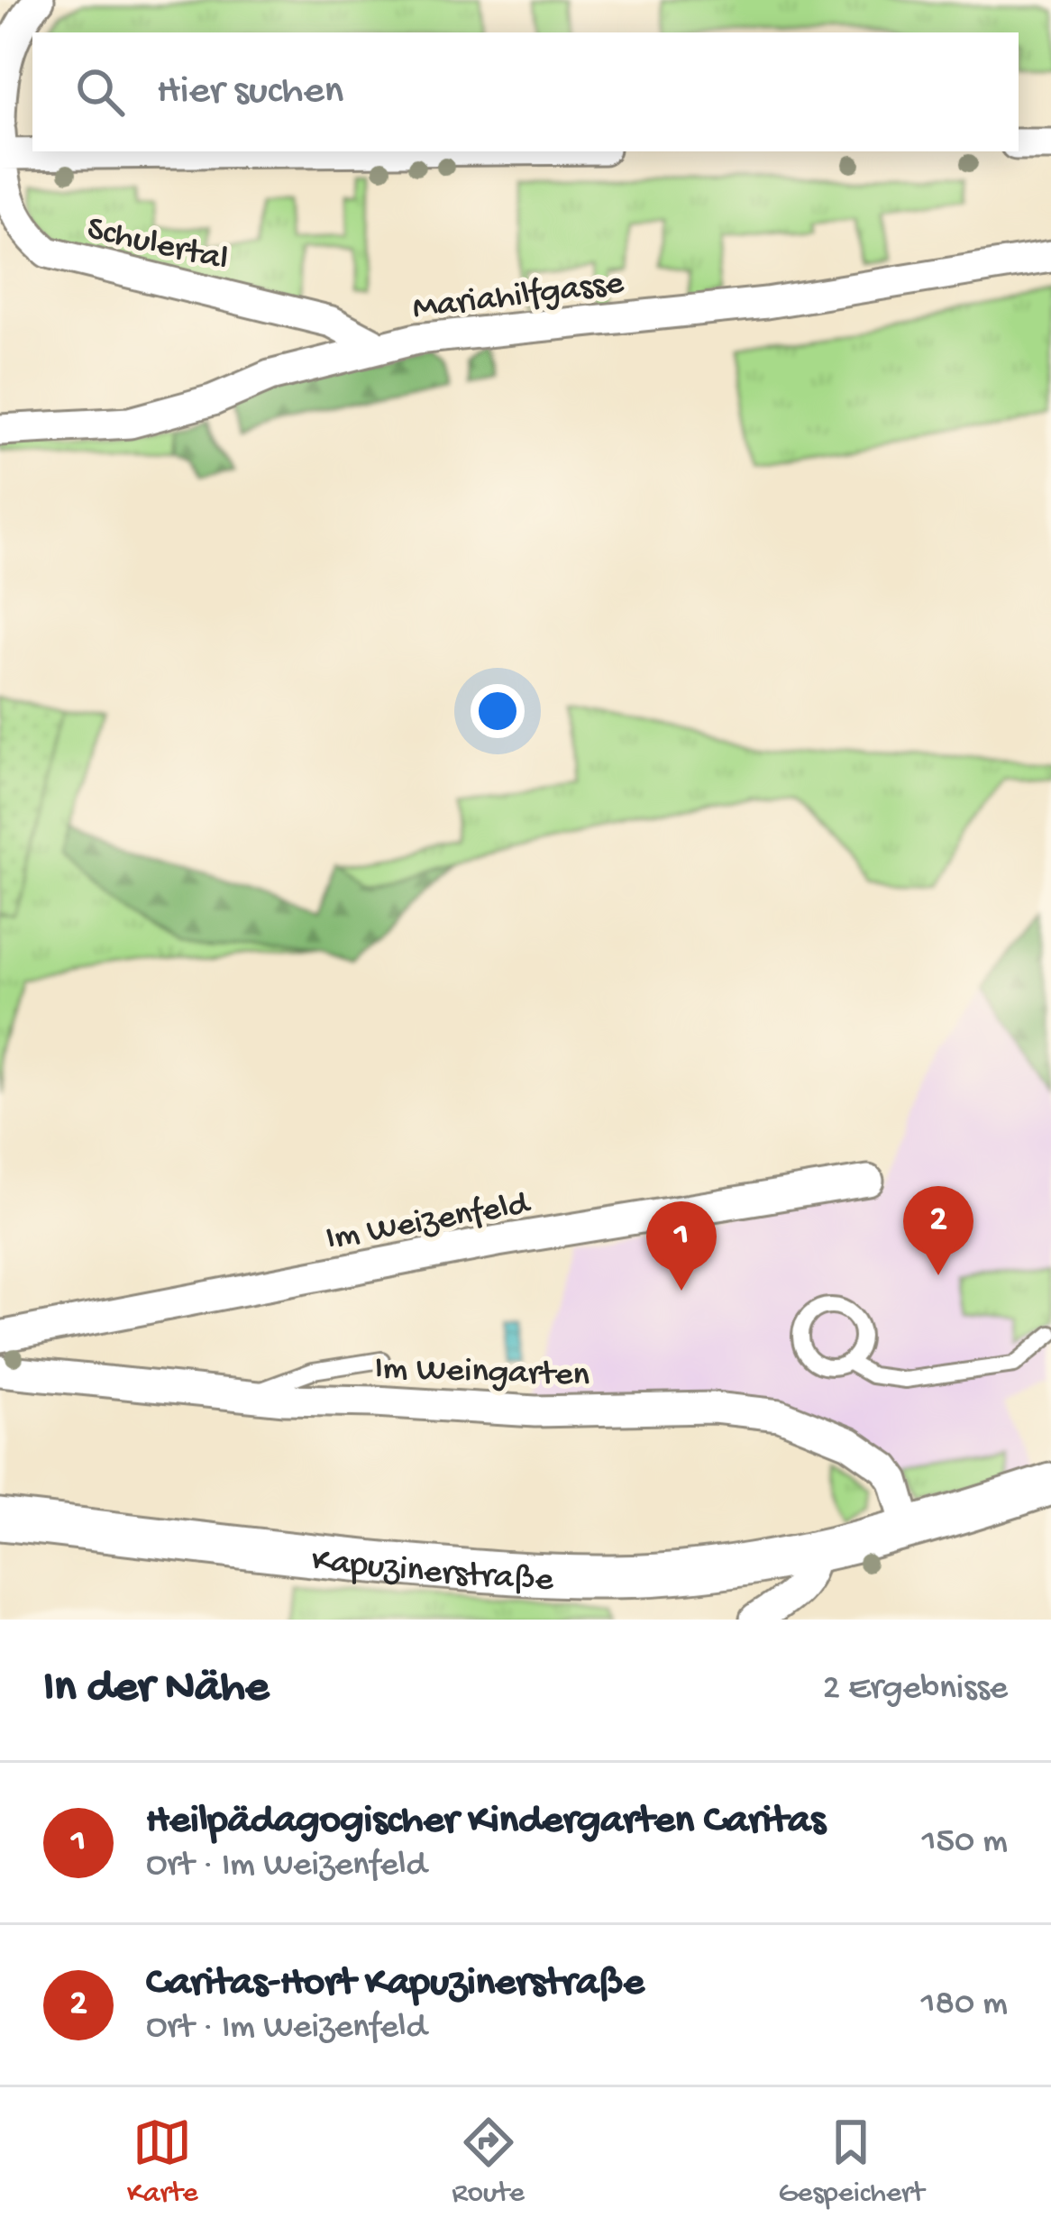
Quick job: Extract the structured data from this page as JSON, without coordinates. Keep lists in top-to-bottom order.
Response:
{
  "streets": {
    "street": [
      "Schulertal",
      "Mariahilfgasse",
      "Im Weizenfeld",
      "Im Weingarten",
      "Kapuzinerstraße"
    ]
  },
  "crossings": [
    ["Schulertal", "Mariahilfgasse"],
    ["Im Weingarten", "Kapuzinerstraße"]
  ],
  "page": {
    "search": "Hier suchen",
    "pins": ["2", "1"],
    "heading": ["In der Nähe", "2 Ergebnisse"],
    "list": [
      {
        "mark": "1",
        "name": "Heilpädagogischer Kindergarten Caritas",
        "note": "Ort · Im Weizenfeld",
        "value": "150 m"
      },
      {
        "mark": "2",
        "name": "Caritas-Hort Kapuzinerstraße",
        "note": "Ort · Im Weizenfeld",
        "value": "180 m"
      }
    ],
    "nav": ["Karte", "Route", "Gespeichert"]
  }
}
